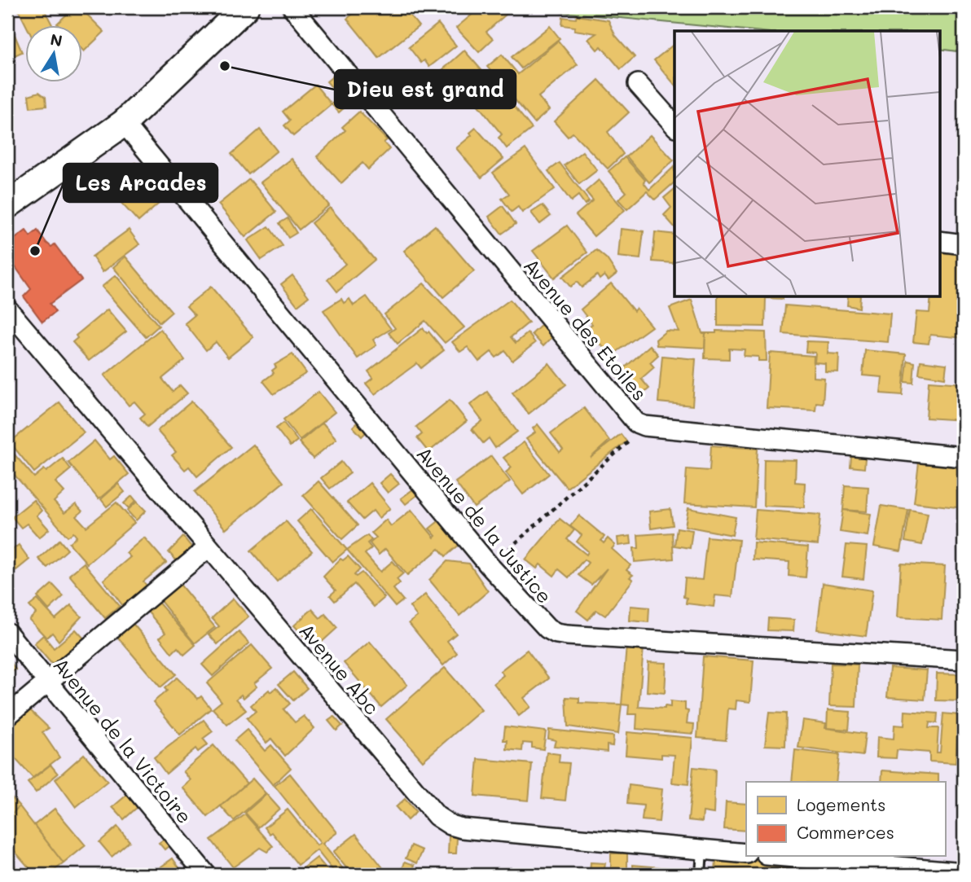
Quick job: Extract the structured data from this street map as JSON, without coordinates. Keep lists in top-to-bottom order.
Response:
{
  "streets": {
    "street": [
      "Avenue des Etoiles",
      "Avenue de la Justice",
      "Avenue Abc",
      "Avenue de la Victoire"
    ]
  },
  "places": ["Dieu est grand", "Les Arcades"],
  "legend": ["Logements", "Commerces"],
  "north": "top"
}
